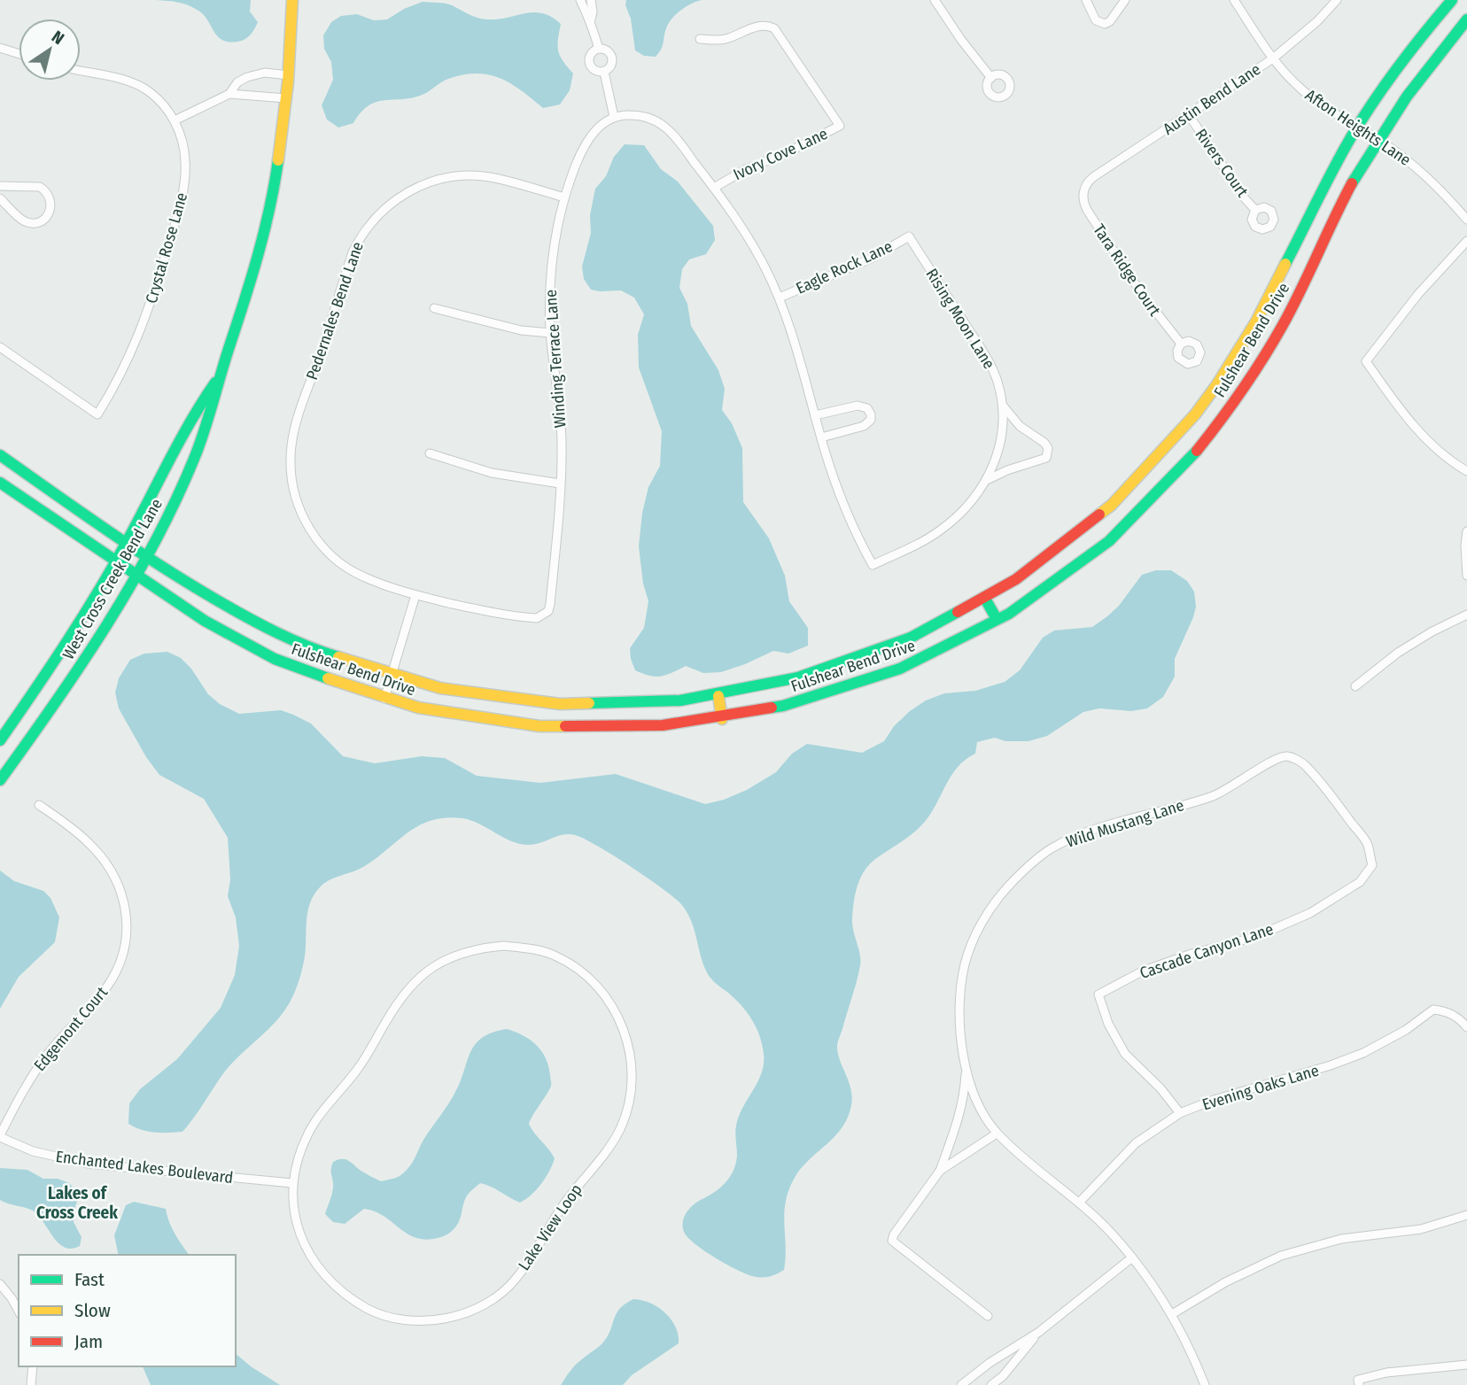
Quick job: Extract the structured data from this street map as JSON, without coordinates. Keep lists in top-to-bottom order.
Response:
{
  "streets": {
    "main road": ["Fulshear Bend Drive", "West Cross Creek Bend Lane"],
    "street": [
      "Austin Bend Lane",
      "Afton Heights Lane",
      "Ivory Cove Lane",
      "Rivers Court",
      "Crystal Rose Lane",
      "Eagle Rock Lane",
      "Tara Ridge Court",
      "Pedernales Bend Lane",
      "Rising Moon Lane",
      "Winding Terrace Lane",
      "Wild Mustang Lane",
      "Cascade Canyon Lane",
      "Edgemont Court",
      "Evening Oaks Lane",
      "Enchanted Lakes Boulevard",
      "Lake View Loop"
    ]
  },
  "crossings": [
    ["Austin Bend Lane", "Afton Heights Lane"],
    ["Austin Bend Lane", "Rivers Court"],
    ["Austin Bend Lane", "Tara Ridge Court"],
    ["Afton Heights Lane", "Fulshear Bend Drive"],
    ["Eagle Rock Lane", "Rising Moon Lane"],
    ["Pedernales Bend Lane", "Winding Terrace Lane"],
    ["Fulshear Bend Drive", "West Cross Creek Bend Lane"],
    ["Wild Mustang Lane", "Cascade Canyon Lane"],
    ["Wild Mustang Lane", "Evening Oaks Lane"],
    ["Cascade Canyon Lane", "Evening Oaks Lane"],
    ["Edgemont Court", "Enchanted Lakes Boulevard"],
    ["Enchanted Lakes Boulevard", "Lake View Loop"]
  ],
  "districts": ["Lakes of Cross Creek"],
  "legend": ["Fast", "Slow", "Jam"],
  "north": "top right"
}
